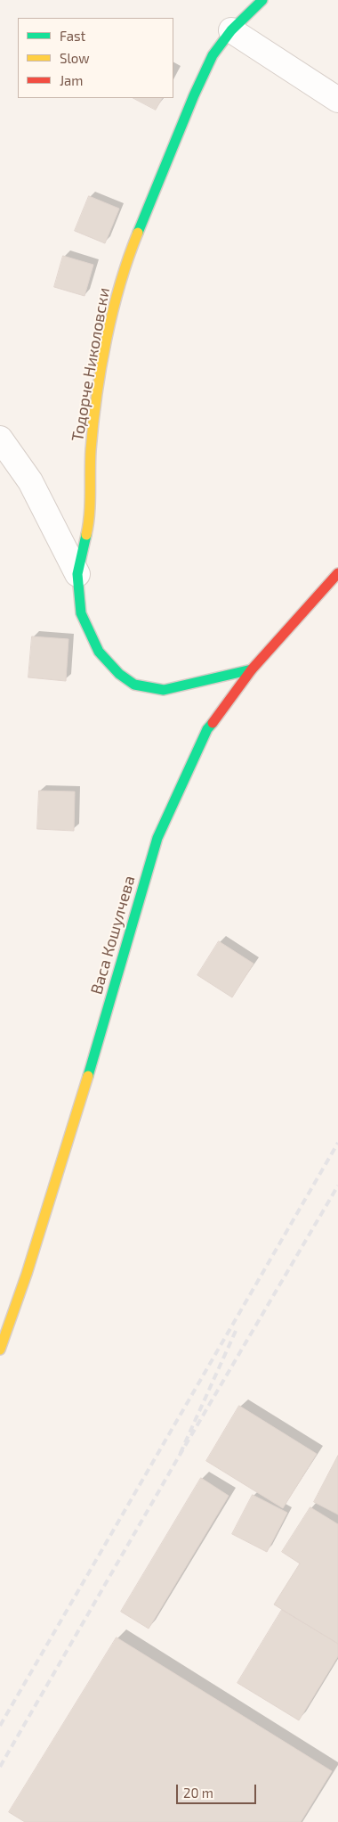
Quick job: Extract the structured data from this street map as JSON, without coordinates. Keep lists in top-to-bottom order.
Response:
{
  "streets": {
    "street": ["Тодорче Николовски", "Васа Кошулчева"]
  },
  "crossings": [
    ["Тодорче Николовски", "Васа Кошулчева"]
  ],
  "legend": ["Fast", "Slow", "Jam"],
  "scale_bar": "20 m"
}
